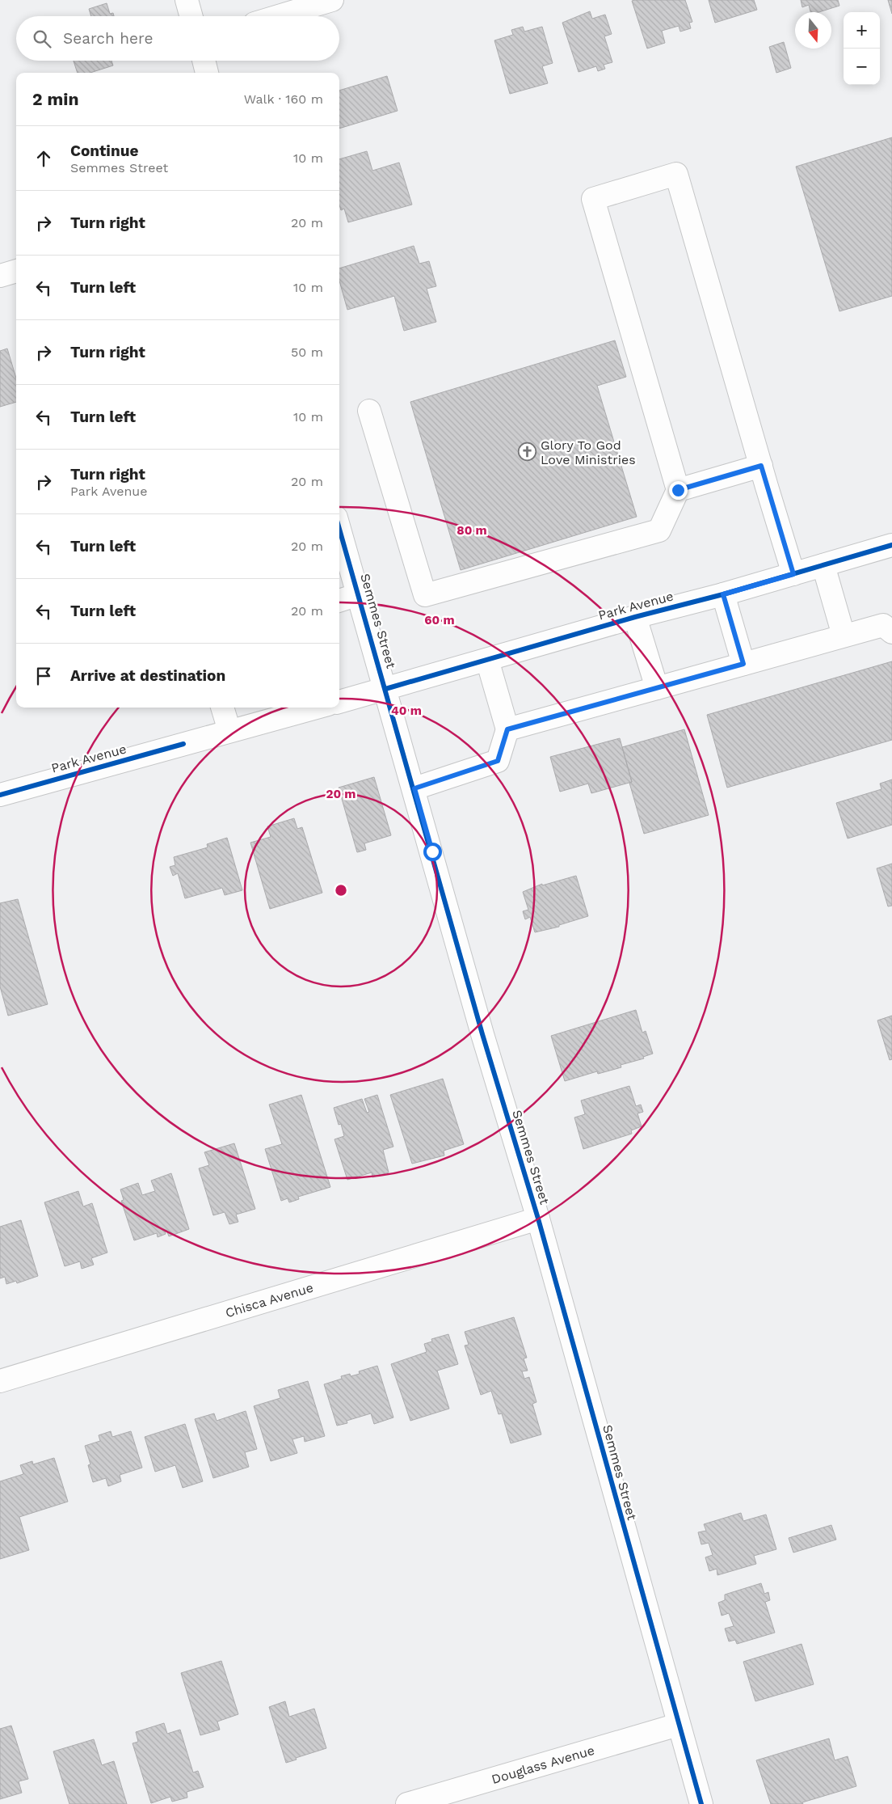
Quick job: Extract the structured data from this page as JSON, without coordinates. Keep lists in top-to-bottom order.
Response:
{
  "streets": {
    "main road": [
      "Park Avenue",
      "Semmes Street",
      "Chisca Avenue",
      "Douglass Avenue"
    ]
  },
  "crossings": [
    ["Park Avenue", "Semmes Street"],
    ["Semmes Street", "Chisca Avenue"],
    ["Semmes Street", "Douglass Avenue"]
  ],
  "places": {
    "church": ["Glory To God Love Ministries"]
  },
  "north": "bottom",
  "page": {
    "map_buttons": ["+", "−"],
    "search": "Search here",
    "heading": ["2 min", "Walk · 160 m"],
    "list": [
      ["Continue", "Semmes Street", "10 m"],
      ["Turn right", "20 m"],
      ["Turn left", "10 m"],
      ["Turn right", "50 m"],
      ["Turn left", "10 m"],
      ["Turn right", "Park Avenue", "20 m"],
      ["Turn left", "20 m"],
      ["Turn left", "20 m"],
      "Arrive at destination"
    ]
  },
  "rings": [
    "80 m",
    "60 m",
    "40 m",
    "20 m"
  ]
}
